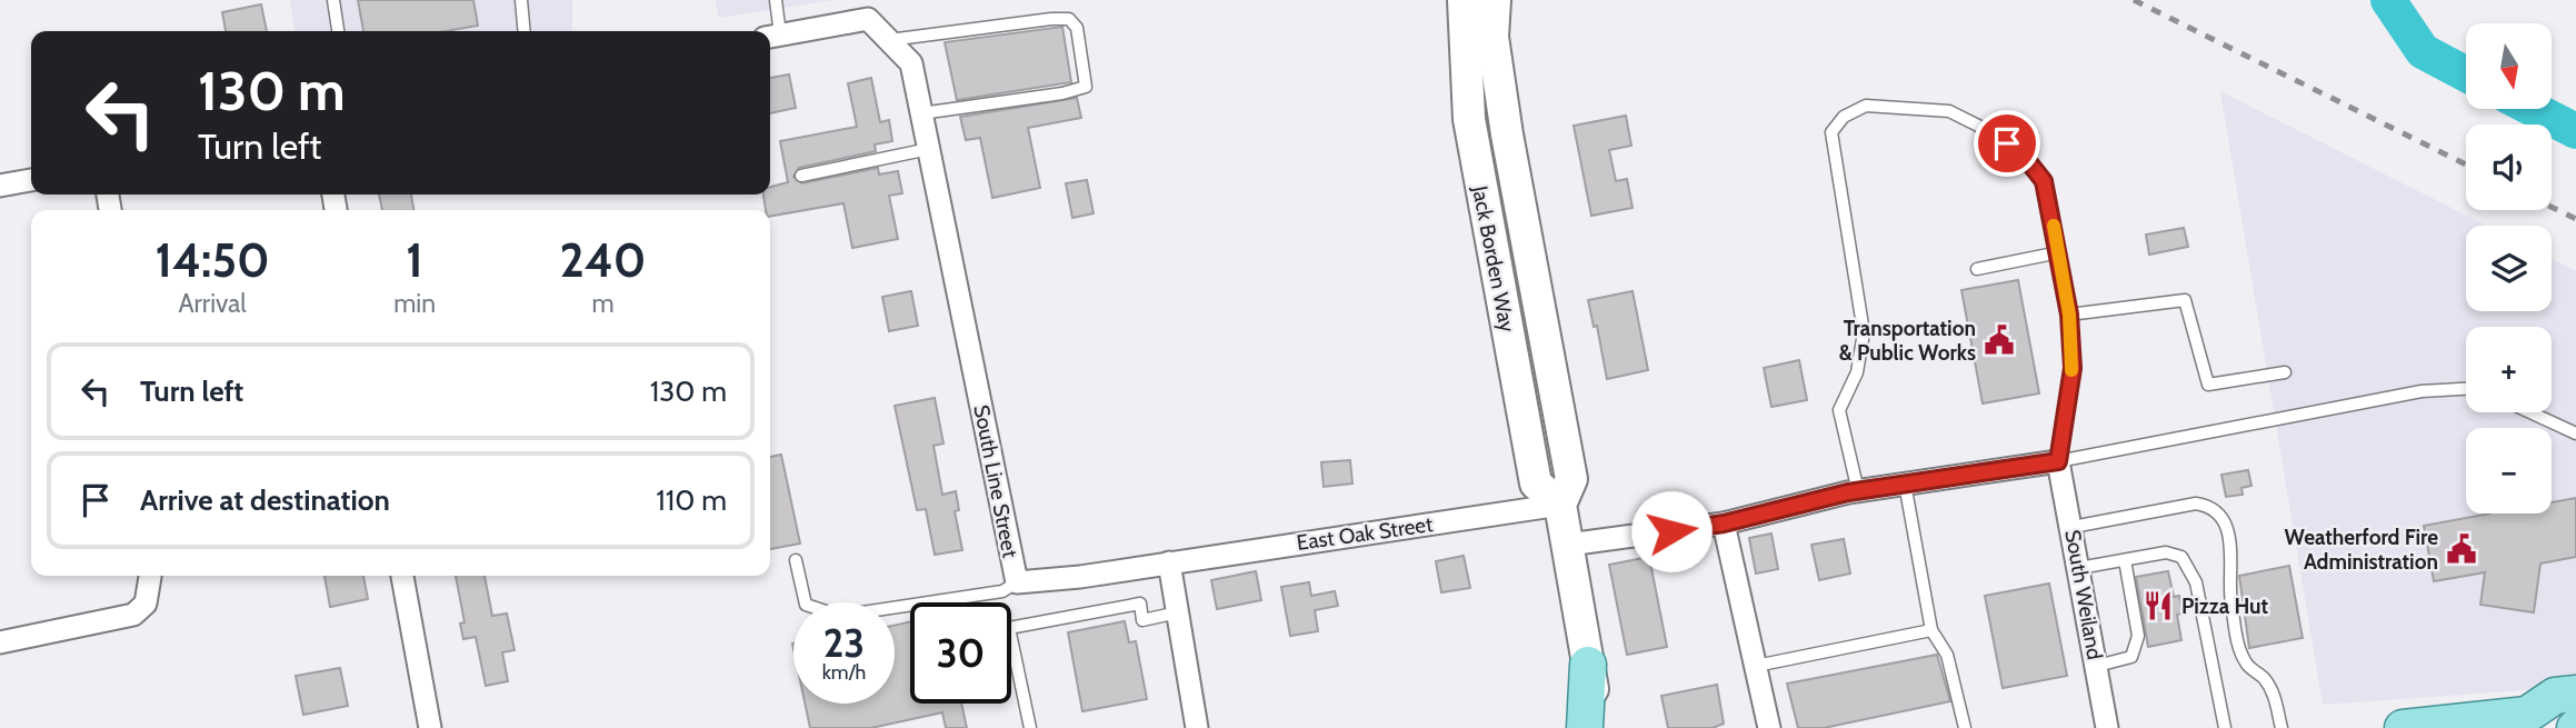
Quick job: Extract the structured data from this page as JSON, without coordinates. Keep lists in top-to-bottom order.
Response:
{
  "streets": {
    "main road": ["Jack Borden Way"],
    "street": ["South Line Street", "East Oak Street", "South Weiland"]
  },
  "crossings": [
    ["Jack Borden Way", "East Oak Street"],
    ["South Line Street", "East Oak Street"]
  ],
  "places": {
    "public building": ["Transportation & Public Works", "Weatherford Fire Administration"],
    "restaurant": ["Pizza Hut"]
  },
  "north": "bottom",
  "page": {
    "map_buttons": ["+", "−"],
    "turn": ["130 m", "Turn left"],
    "eta": [
      "14:50",
      "Arrival",
      "1",
      "min",
      "240",
      "m"
    ],
    "list": [
      {
        "name": "Turn left",
        "value": "130 m"
      },
      {
        "name": "Arrive at destination",
        "value": "110 m"
      }
    ],
    "speed": "23 km/h",
    "limit": "30"
  }
}
